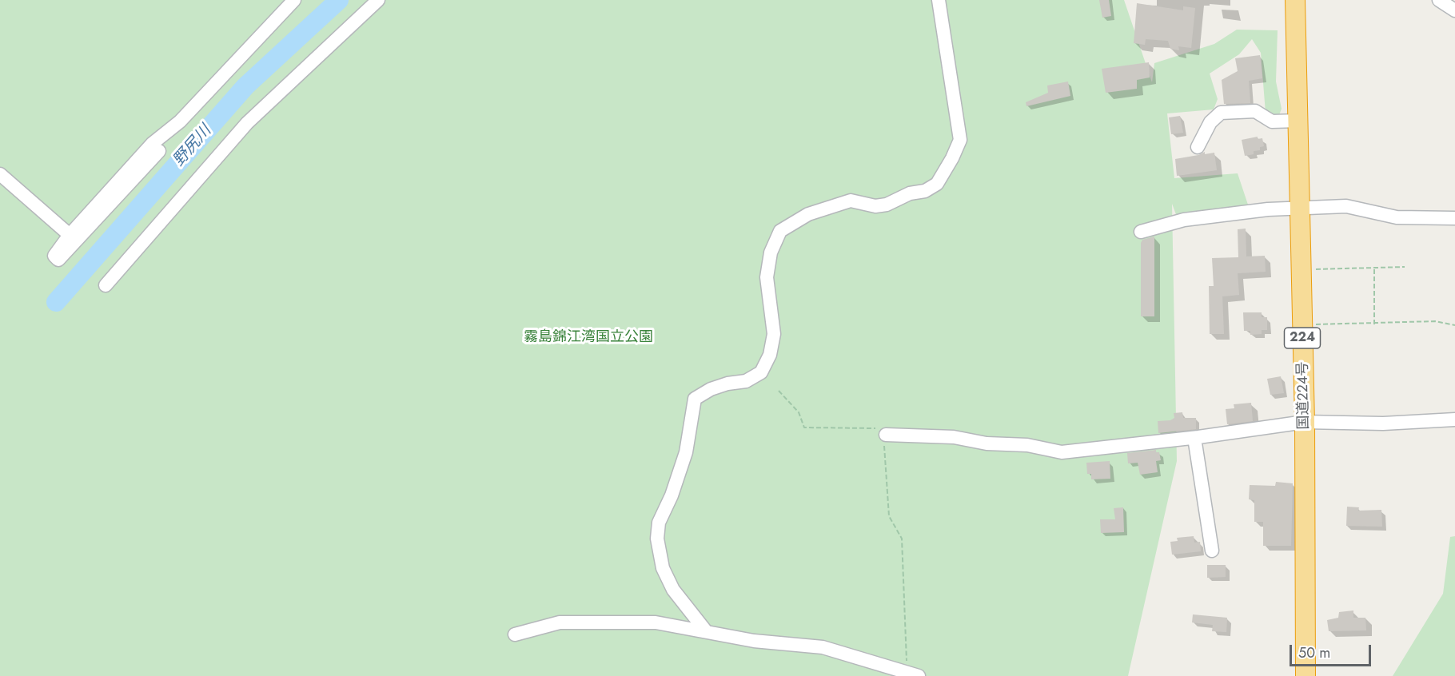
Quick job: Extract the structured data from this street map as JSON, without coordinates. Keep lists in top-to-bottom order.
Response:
{
  "streets": {
    "highway": ["224", "国道224号"]
  },
  "water": ["野尻川"],
  "parks": ["霧島錦江湾国立公園"],
  "scale_bar": "50 m"
}
